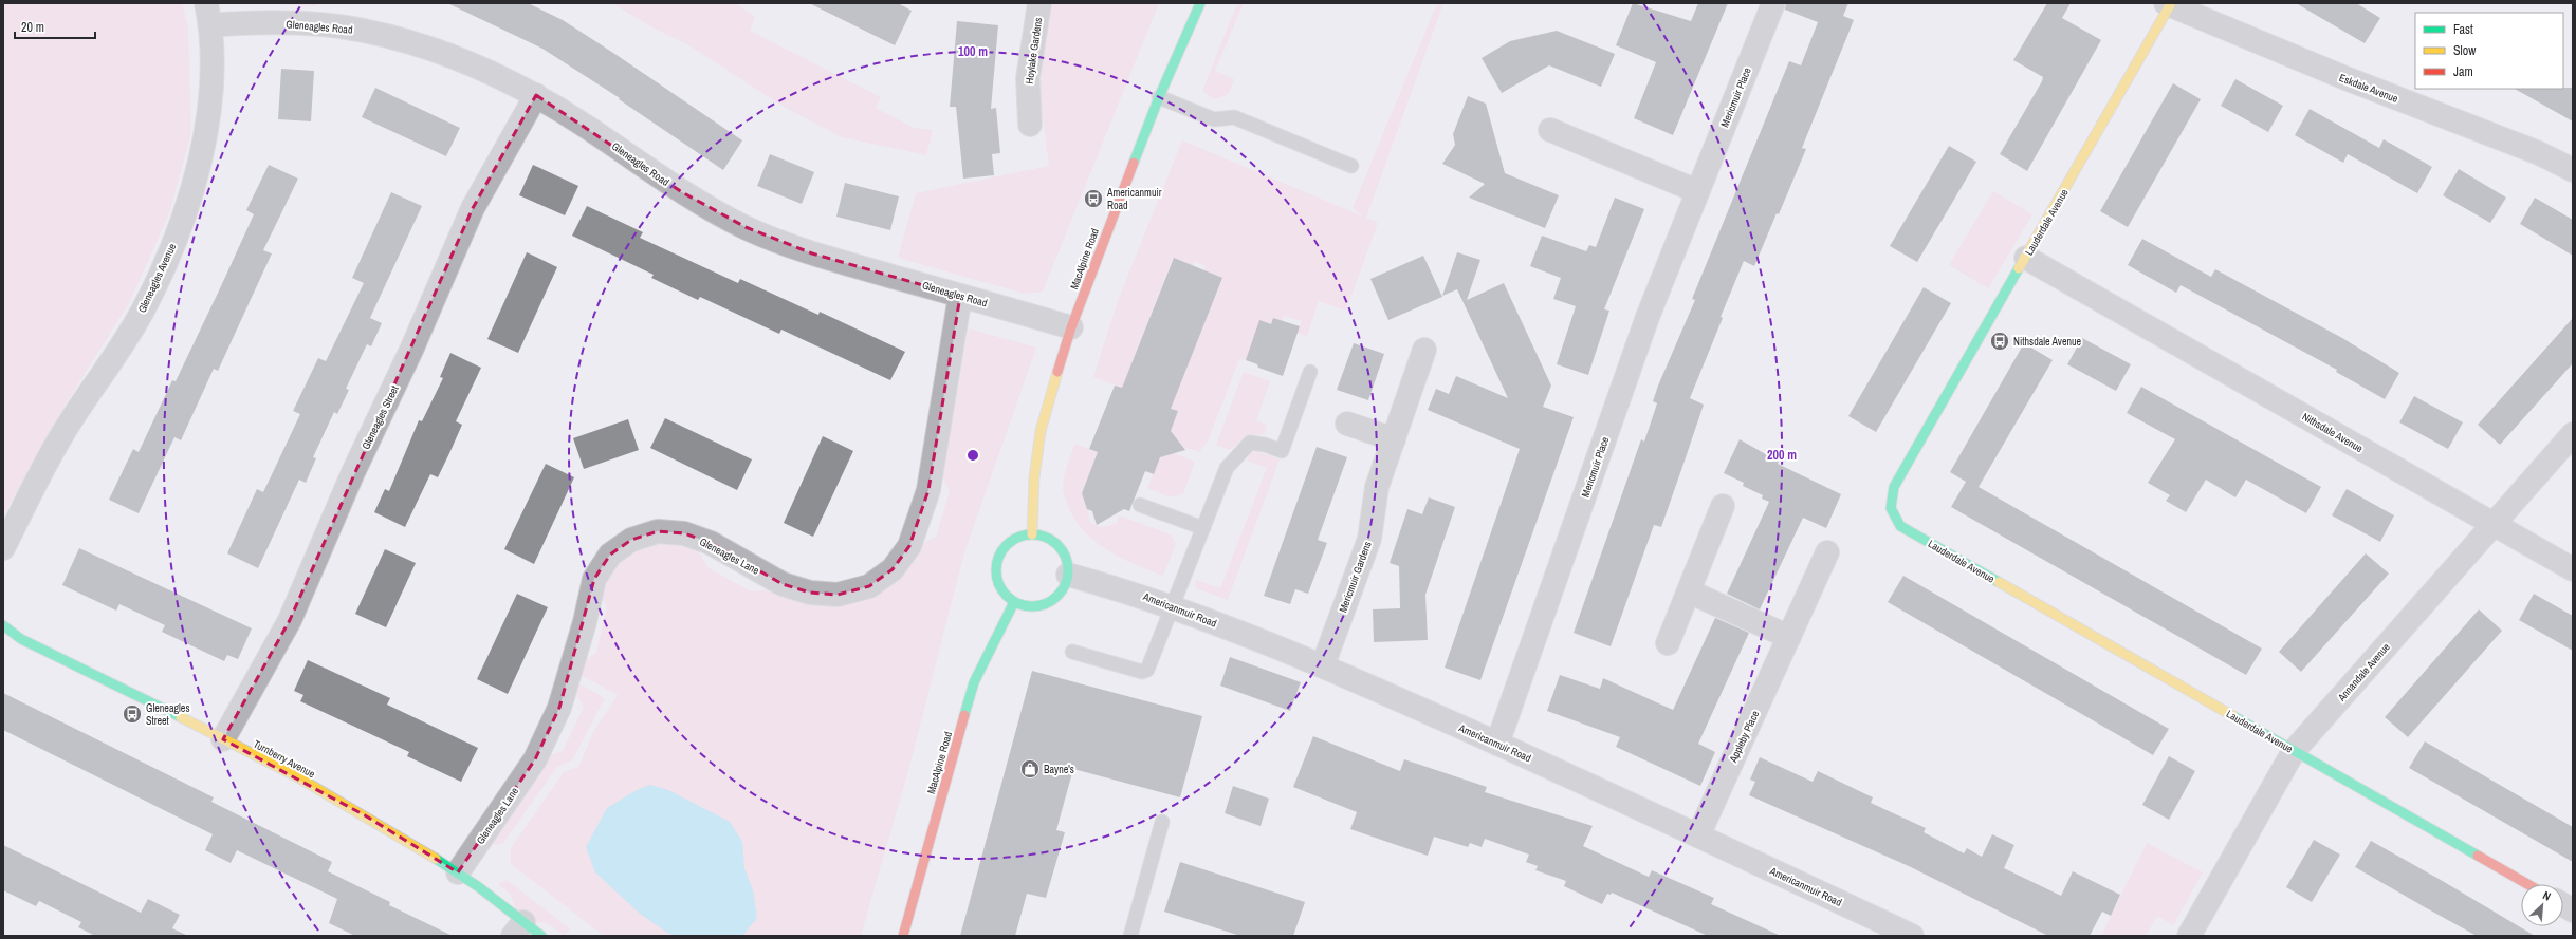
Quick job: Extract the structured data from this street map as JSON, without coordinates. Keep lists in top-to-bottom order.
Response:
{
  "streets": {
    "street": [
      "Gleneagles Road",
      "Hoylake Gardens",
      "Eskdale Avenue",
      "Mericmuir Place",
      "Lauderdale Avenue",
      "MacAlpine Road",
      "Gleneagles Avenue",
      "Gleneagles Street",
      "Nithsdale Avenue",
      "Gleneagles Lane",
      "Mericmuir Gardens",
      "Americanmuir Road",
      "Annandale Avenue",
      "Appleby Place",
      "Turnberry Avenue"
    ]
  },
  "crossings": [
    ["Gleneagles Road", "MacAlpine Road"],
    ["Gleneagles Road", "Gleneagles Avenue"],
    ["Gleneagles Road", "Gleneagles Street"],
    ["Gleneagles Road", "Gleneagles Lane"],
    ["Eskdale Avenue", "Lauderdale Avenue"],
    ["Mericmuir Place", "Americanmuir Road"],
    ["Lauderdale Avenue", "Nithsdale Avenue"],
    ["Lauderdale Avenue", "Annandale Avenue"],
    ["MacAlpine Road", "Americanmuir Road"],
    ["Gleneagles Street", "Turnberry Avenue"],
    ["Nithsdale Avenue", "Annandale Avenue"],
    ["Gleneagles Lane", "Turnberry Avenue"],
    ["Mericmuir Gardens", "Americanmuir Road"],
    ["Americanmuir Road", "Appleby Place"]
  ],
  "places": {
    "bus stop": ["Americanmuir Road", "Nithsdale Avenue", "Gleneagles Street"],
    "shop": ["Bayne's"]
  },
  "legend": ["Fast", "Slow", "Jam"],
  "scale_bar": "20 m",
  "north": "top right",
  "rings": ["100 m", "200 m"]
}
